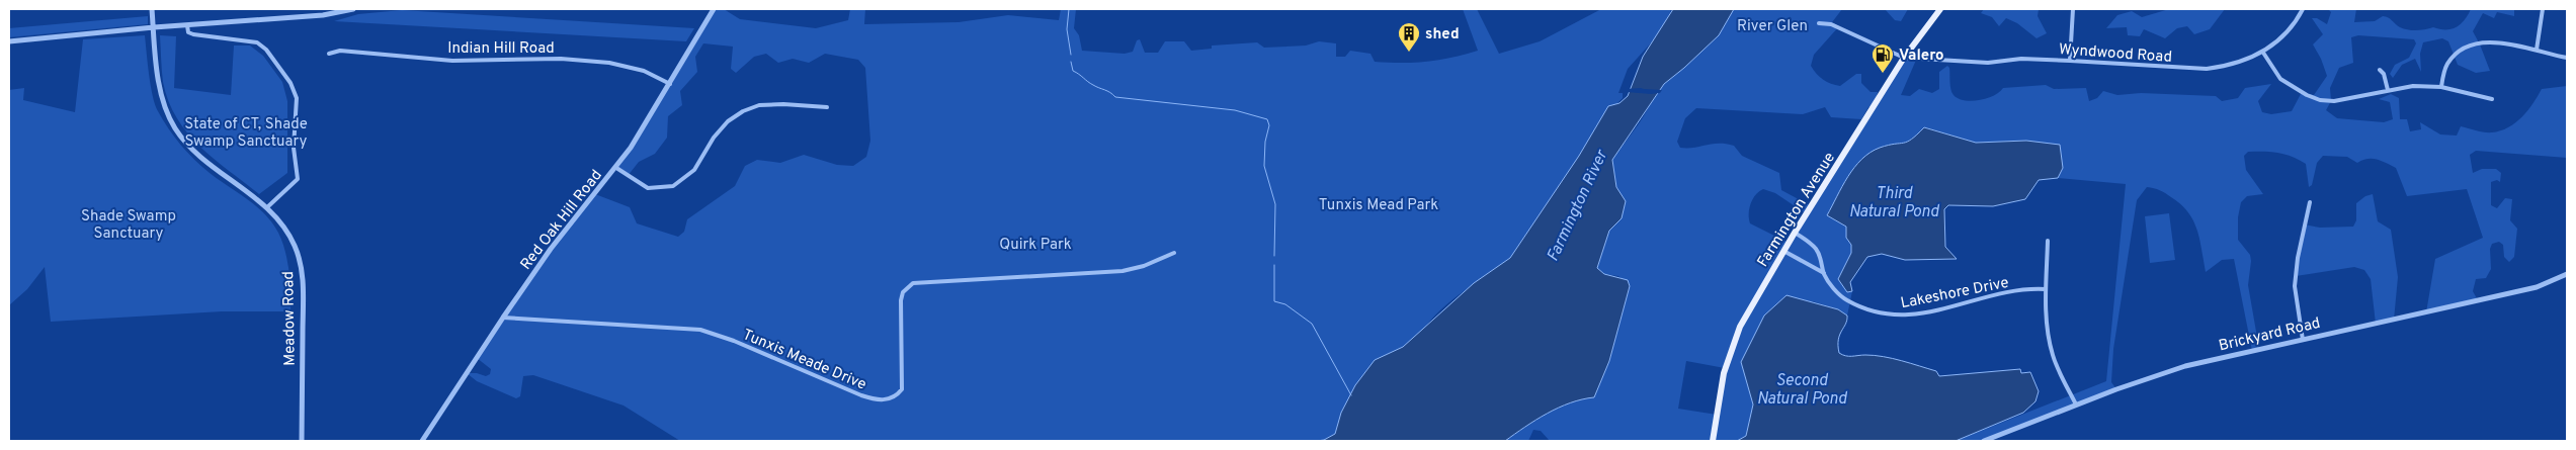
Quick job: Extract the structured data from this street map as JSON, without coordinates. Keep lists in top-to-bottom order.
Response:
{
  "streets": {
    "main road": ["Farmington Avenue"],
    "street": [
      "Indian Hill Road",
      "Wyndwood Road",
      "Red Oak Hill Road",
      "Lakeshore Drive",
      "Meadow Road",
      "Brickyard Road",
      "Tunxis Meade Drive"
    ]
  },
  "crossings": [
    ["Indian Hill Road", "Red Oak Hill Road"],
    ["Wyndwood Road", "Farmington Avenue"],
    ["Farmington Avenue", "Lakeshore Drive"],
    ["Red Oak Hill Road", "Tunxis Meade Drive"]
  ],
  "water": ["Third Natural Pond", "Farmington River", "Second Natural Pond"],
  "parks": [
    "River Glen",
    "State of CT, Shade Swamp Sanctuary",
    "Tunxis Mead Park",
    "Shade Swamp Sanctuary",
    "Quirk Park"
  ],
  "places": {
    "building": ["shed"],
    "fuel station": ["Valero"]
  }
}
